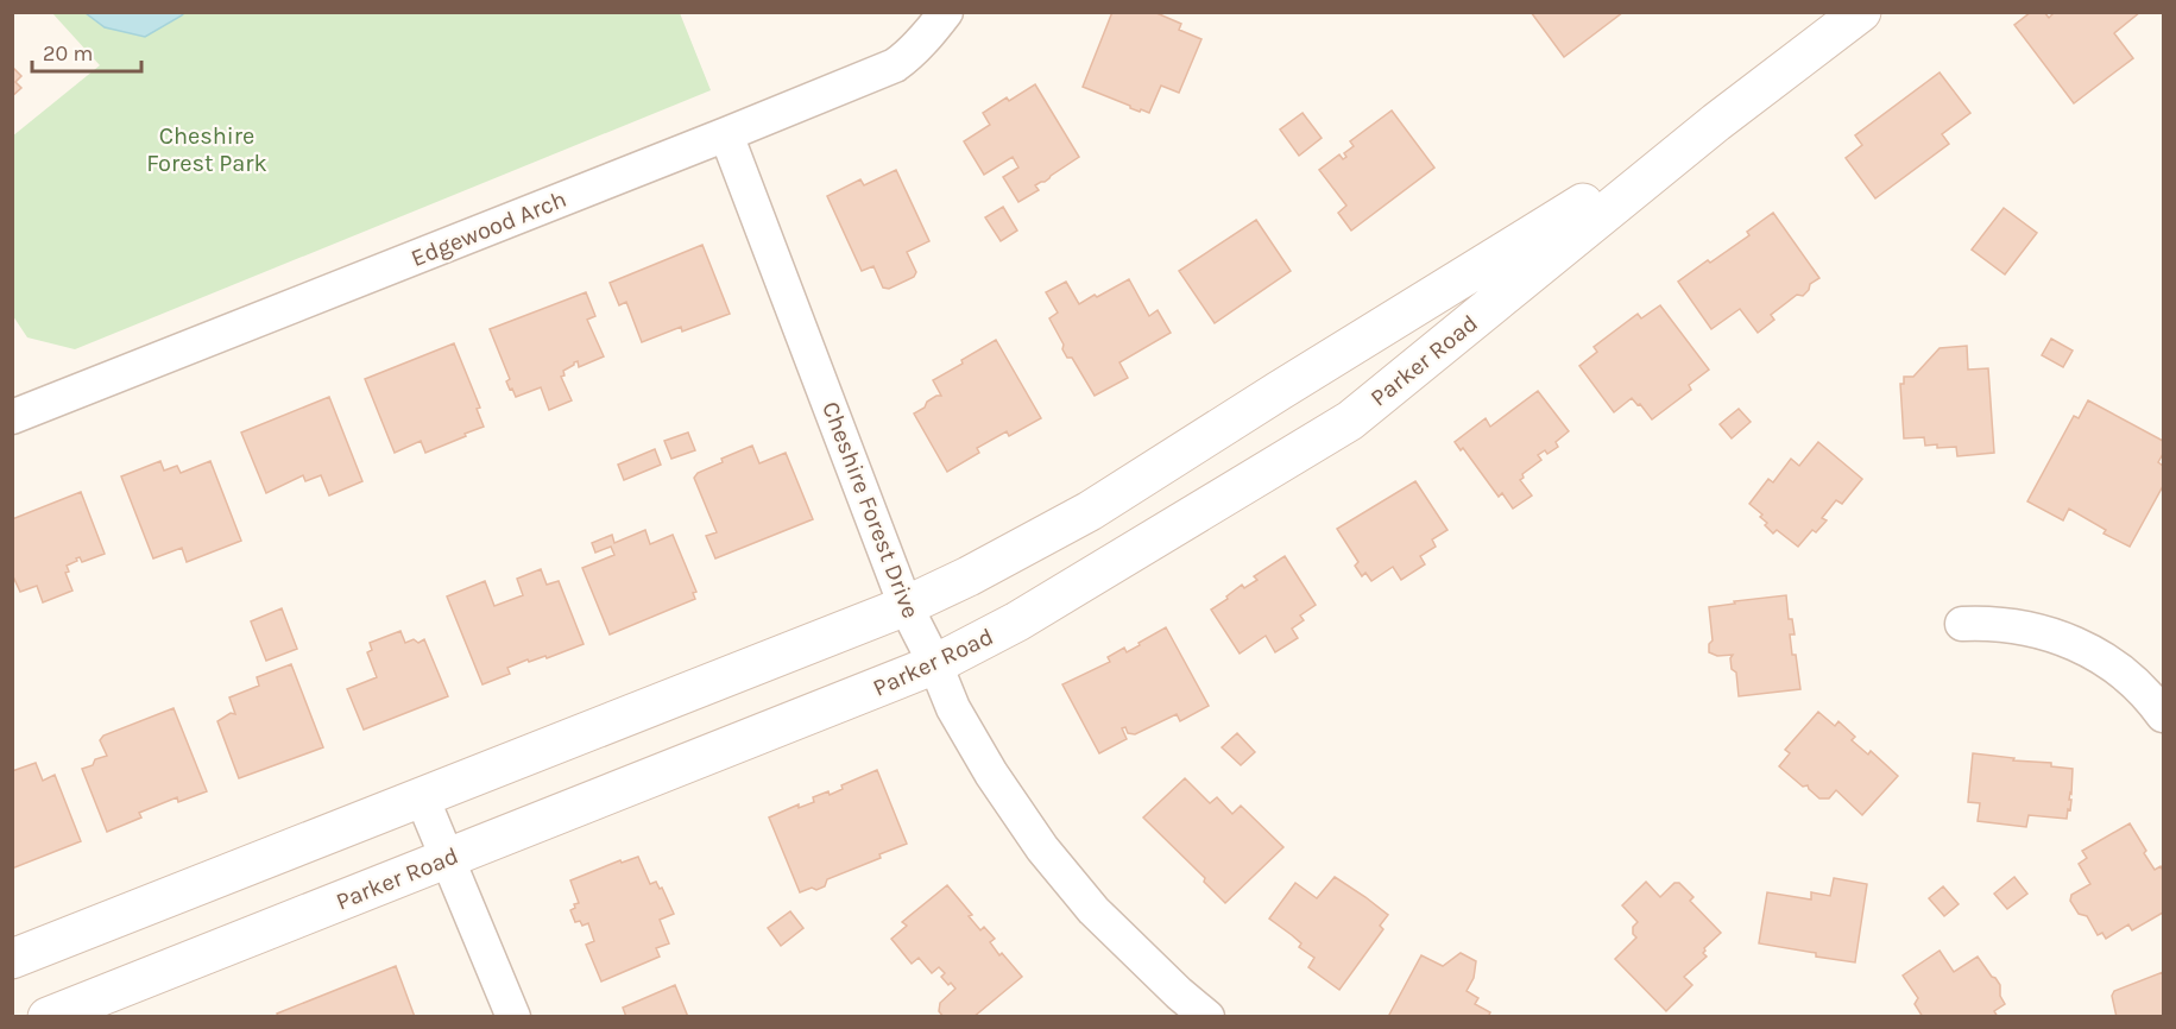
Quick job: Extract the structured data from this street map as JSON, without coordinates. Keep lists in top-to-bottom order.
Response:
{
  "streets": {
    "street": ["Edgewood Arch", "Parker Road", "Cheshire Forest Drive"]
  },
  "crossings": [
    ["Edgewood Arch", "Cheshire Forest Drive"],
    ["Parker Road", "Cheshire Forest Drive"]
  ],
  "parks": ["Cheshire Forest Park"],
  "scale_bar": "20 m"
}
